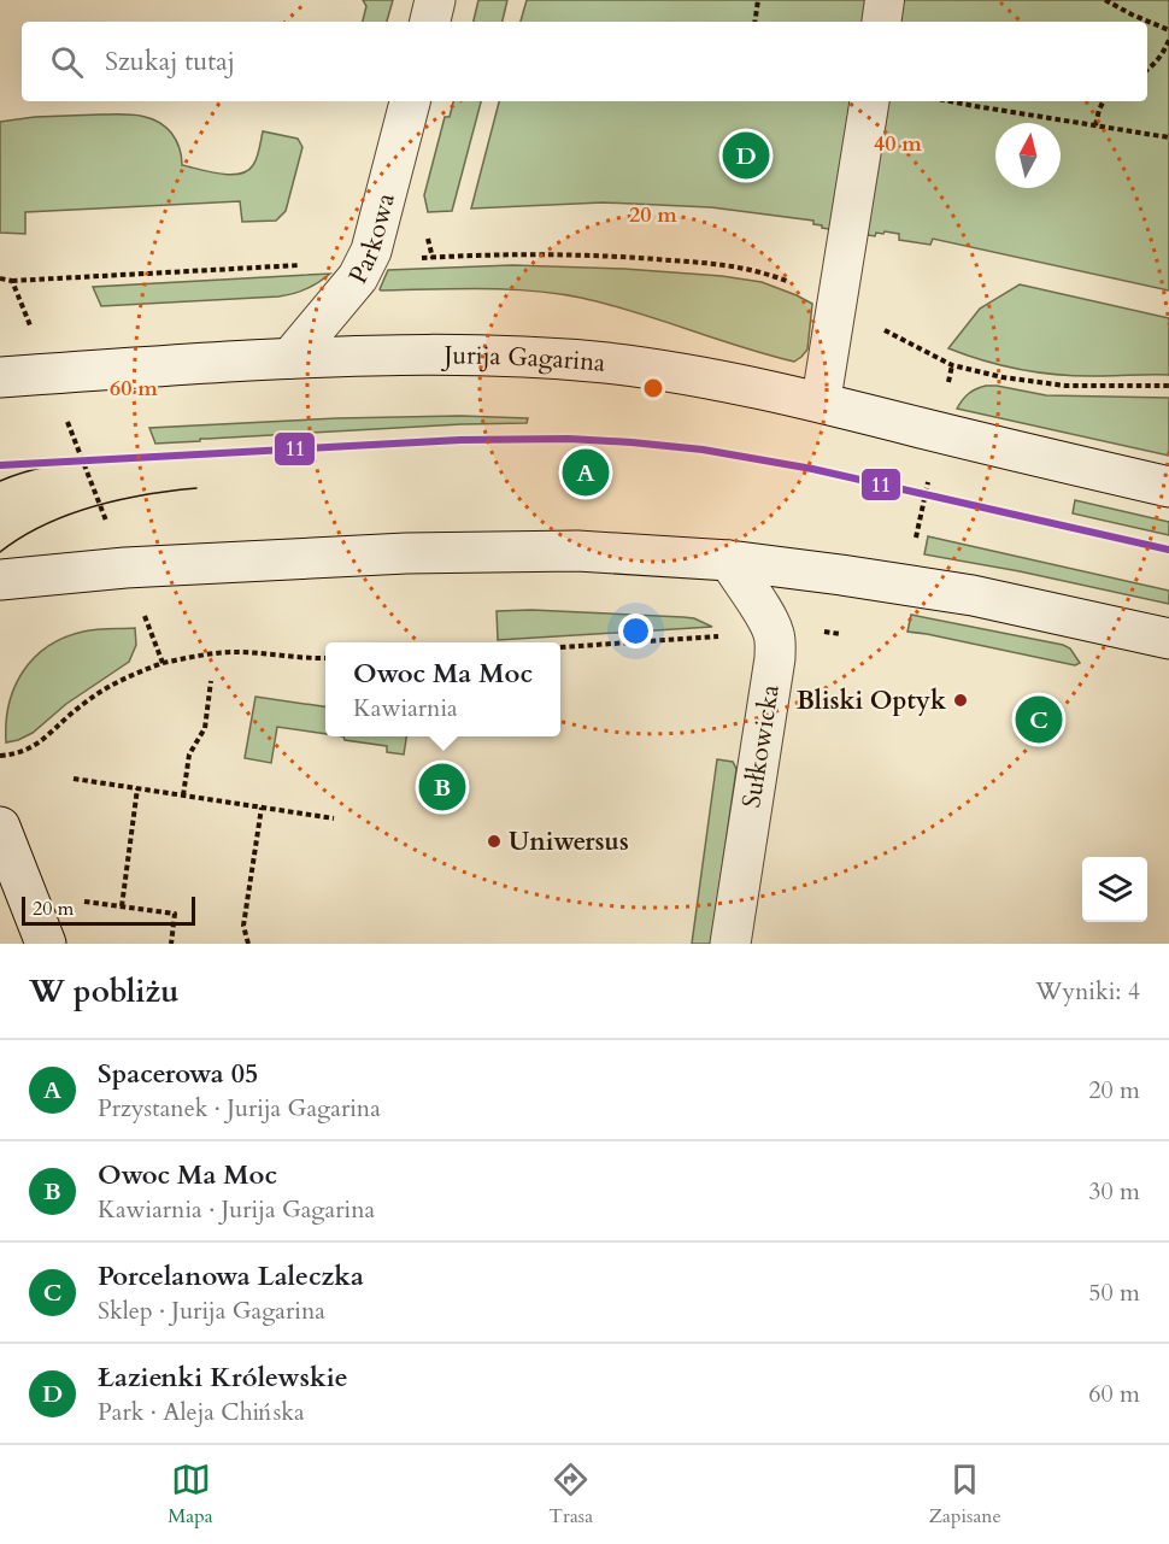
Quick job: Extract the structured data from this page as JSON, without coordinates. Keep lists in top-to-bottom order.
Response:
{
  "streets": {
    "main road": ["Parkowa", "Jurija Gagarina", "Sułkowicka"]
  },
  "crossings": [
    ["Parkowa", "Jurija Gagarina"]
  ],
  "places": ["Bliski Optyk", "Uniwersus"],
  "lines": ["transit line 11"],
  "scale_bar": "20 m",
  "north": "top",
  "page": {
    "search": "Szukaj tutaj",
    "pins": [
      "D",
      "A",
      "C",
      "B"
    ],
    "popup": ["Owoc Ma Moc", "Kawiarnia"],
    "scale": "20 m",
    "heading": ["W pobliżu", "Wyniki: 4"],
    "list": [
      {
        "mark": "A",
        "name": "Spacerowa 05",
        "note": "Przystanek · Jurija Gagarina",
        "value": "20 m"
      },
      {
        "mark": "B",
        "name": "Owoc Ma Moc",
        "note": "Kawiarnia · Jurija Gagarina",
        "value": "30 m"
      },
      {
        "mark": "C",
        "name": "Porcelanowa Laleczka",
        "note": "Sklep · Jurija Gagarina",
        "value": "50 m"
      },
      {
        "mark": "D",
        "name": "Łazienki Królewskie",
        "note": "Park · Aleja Chińska",
        "value": "60 m"
      }
    ],
    "nav": ["Mapa", "Trasa", "Zapisane"]
  },
  "rings": ["40 m", "20 m", "60 m"]
}
